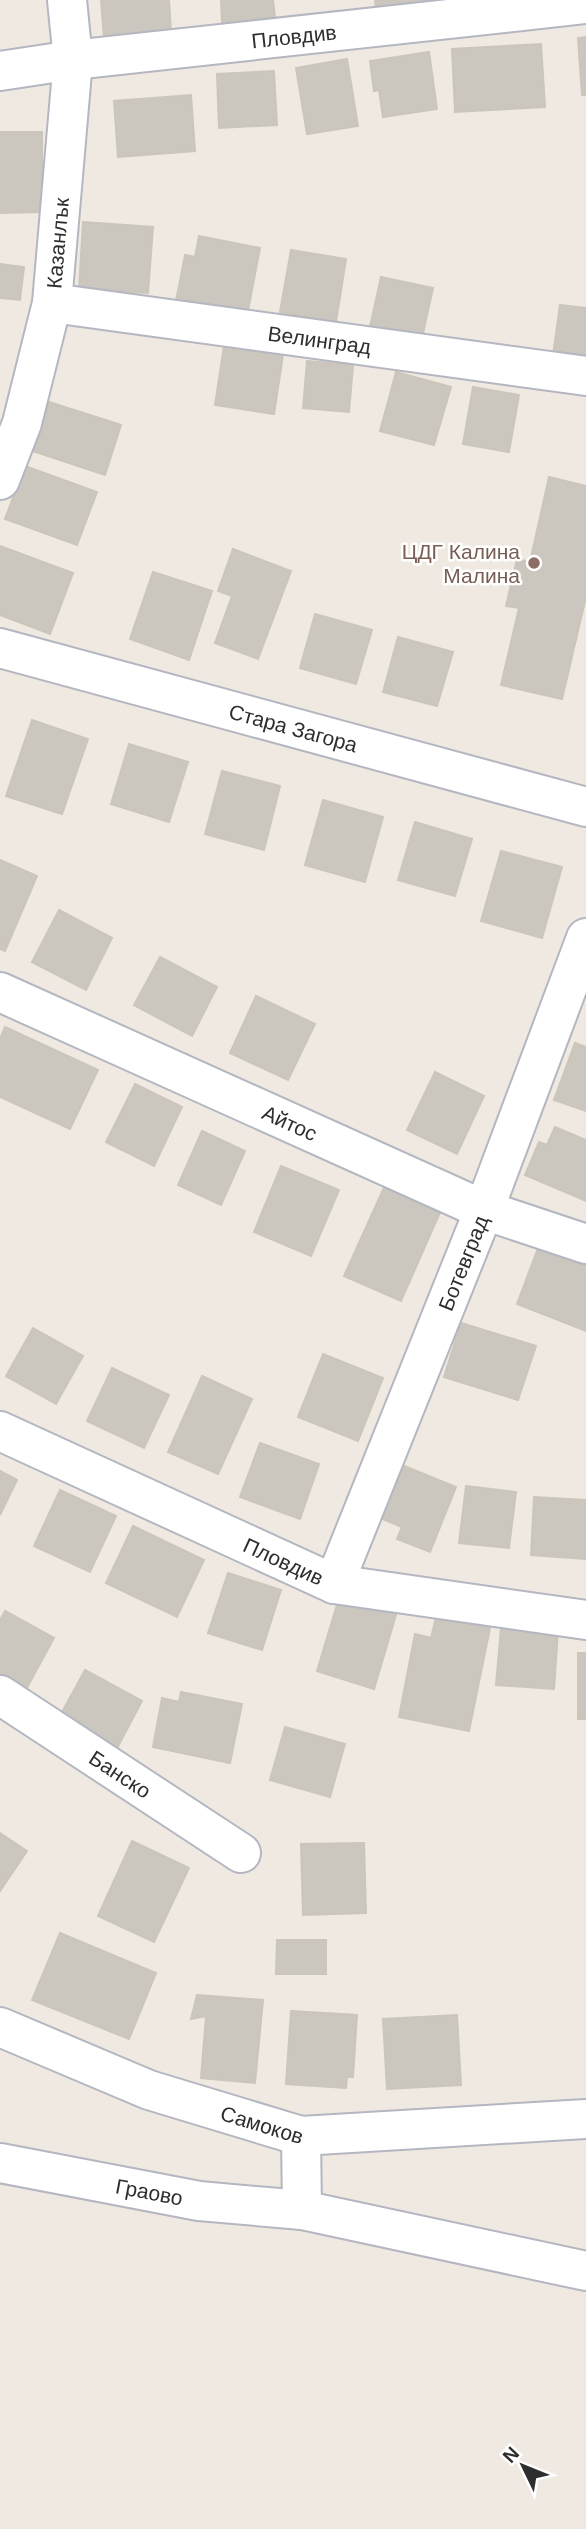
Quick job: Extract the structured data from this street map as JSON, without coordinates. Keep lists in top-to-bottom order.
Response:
{
  "streets": {
    "street": [
      "Пловдив",
      "Казанлък",
      "Велинград",
      "Стара Загора",
      "Айтос",
      "Ботевград",
      "Банско",
      "Самоков",
      "Граово"
    ]
  },
  "crossings": [
    ["Пловдив", "Казанлък"],
    ["Пловдив", "Ботевград"],
    ["Казанлък", "Велинград"],
    ["Айтос", "Ботевград"],
    ["Самоков", "Граово"]
  ],
  "places": ["ЦДГ Калина Малина"],
  "north": "top left"
}
